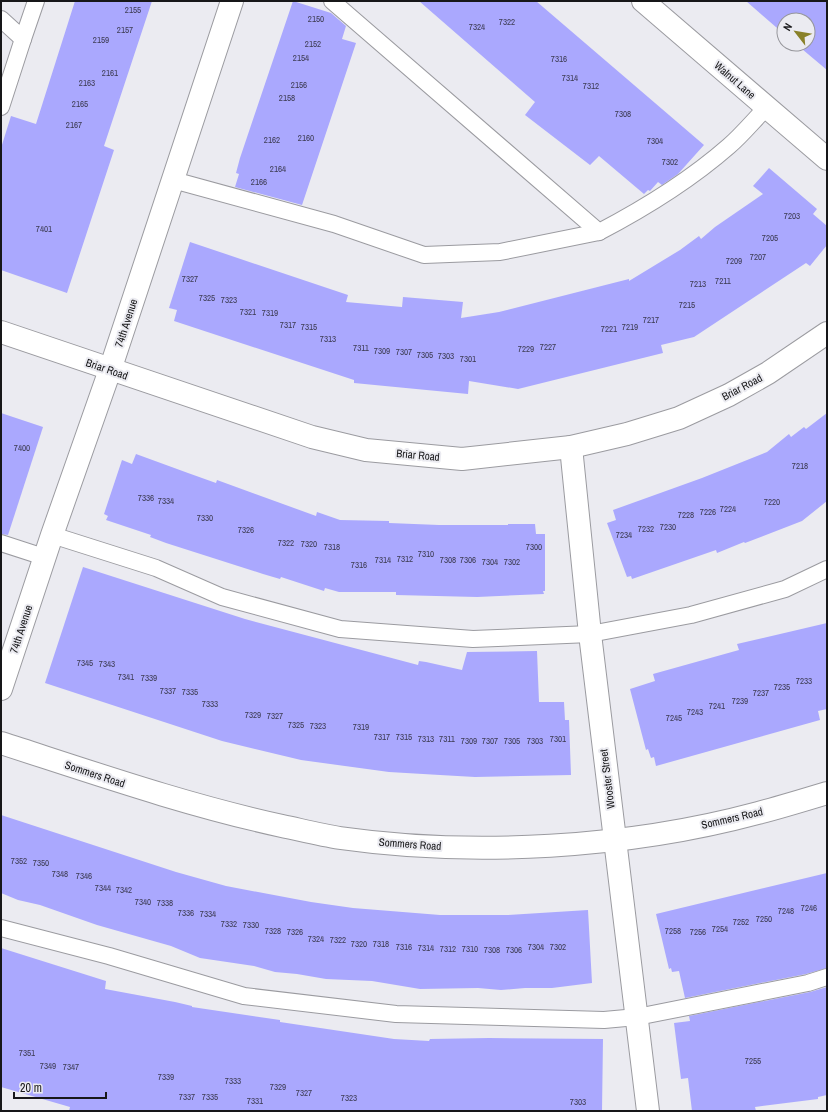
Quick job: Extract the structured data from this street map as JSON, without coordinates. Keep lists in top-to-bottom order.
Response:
{
  "streets": {
    "street": [
      "Walnut Lane",
      "74th Avenue",
      "Briar Road",
      "Sommers Road",
      "Wooster Street"
    ]
  },
  "crossings": [
    ["74th Avenue", "Briar Road"],
    ["Briar Road", "Wooster Street"],
    ["Sommers Road", "Wooster Street"]
  ],
  "house_numbers": [
    "2155",
    "2150",
    "7322",
    "7324",
    "2157",
    "2159",
    "2152",
    "2154",
    "7316",
    "2161",
    "7314",
    "2163",
    "2156",
    "7312",
    "2158",
    "2165",
    "7308",
    "2167",
    "2160",
    "2162",
    "7304",
    "7302",
    "2164",
    "2166",
    "7203",
    "7401",
    "7205",
    "7207",
    "7209",
    "7327",
    "7211",
    "7213",
    "7325",
    "7323",
    "7215",
    "7321",
    "7319",
    "7217",
    "7317",
    "7315",
    "7219",
    "7221",
    "7313",
    "7227",
    "7311",
    "7229",
    "7309",
    "7307",
    "7305",
    "7303",
    "7301",
    "7400",
    "7218",
    "7336",
    "7334",
    "7220",
    "7224",
    "7226",
    "7228",
    "7330",
    "7230",
    "7232",
    "7326",
    "7234",
    "7322",
    "7320",
    "7318",
    "7300",
    "7310",
    "7312",
    "7314",
    "7308",
    "7306",
    "7304",
    "7302",
    "7316",
    "7345",
    "7343",
    "7341",
    "7339",
    "7233",
    "7235",
    "7337",
    "7335",
    "7237",
    "7239",
    "7333",
    "7241",
    "7243",
    "7329",
    "7327",
    "7245",
    "7325",
    "7323",
    "7319",
    "7317",
    "7315",
    "7313",
    "7311",
    "7301",
    "7309",
    "7307",
    "7305",
    "7303",
    "7352",
    "7350",
    "7348",
    "7346",
    "7344",
    "7342",
    "7340",
    "7338",
    "7246",
    "7248",
    "7336",
    "7334",
    "7250",
    "7252",
    "7332",
    "7330",
    "7254",
    "7328",
    "7258",
    "7326",
    "7256",
    "7324",
    "7322",
    "7320",
    "7318",
    "7316",
    "7304",
    "7302",
    "7314",
    "7312",
    "7310",
    "7308",
    "7306",
    "7351",
    "7255",
    "7349",
    "7347",
    "7339",
    "7333",
    "7329",
    "7327",
    "7337",
    "7335",
    "7323",
    "7331",
    "7303"
  ],
  "scale_bar": "20 m",
  "north": "top left"
}
